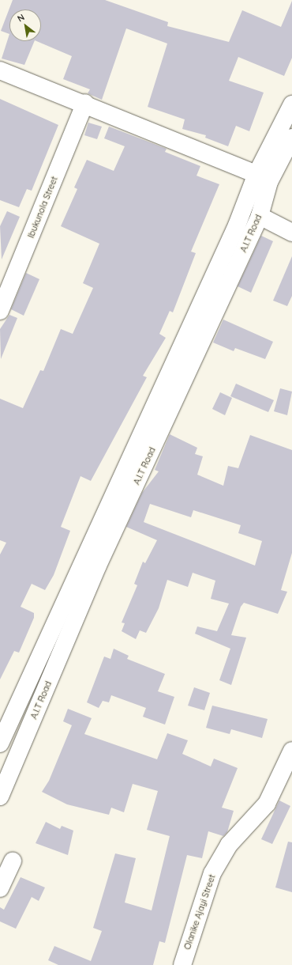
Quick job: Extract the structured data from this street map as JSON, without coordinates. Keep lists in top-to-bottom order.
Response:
{
  "streets": {
    "street": ["Ibukunola Street", "A.I.T Road", "Olanike Ajayi Street"]
  },
  "north": "top left"
}
